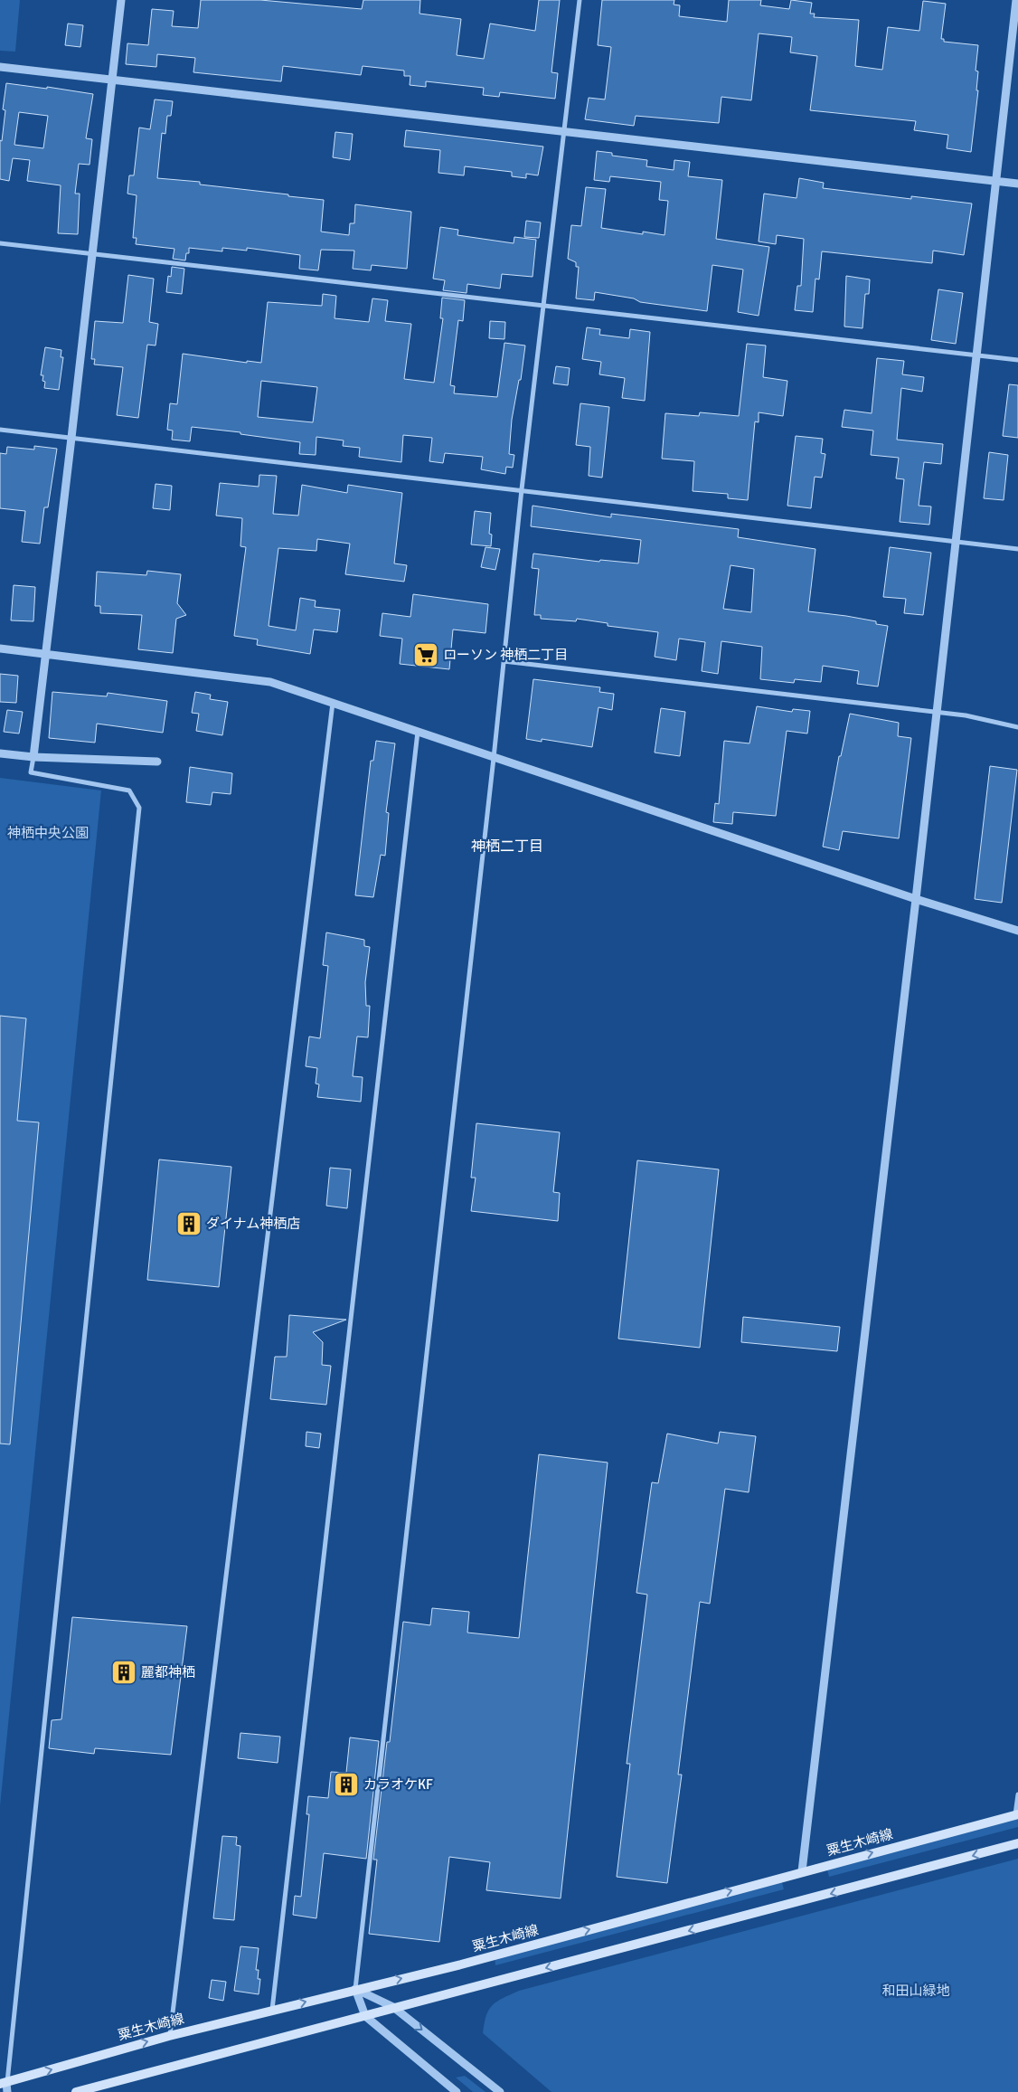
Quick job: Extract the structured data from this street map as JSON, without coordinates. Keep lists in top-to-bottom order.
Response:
{
  "streets": {
    "main road": ["粟生木崎線"]
  },
  "districts": ["神栖二丁目"],
  "parks": ["神栖中央公園", "和田山緑地"],
  "places": {
    "supermarket": ["ローソン 神栖二丁目"],
    "building": ["ダイナム神栖店", "麗都神栖", "カラオケKF"]
  }
}
